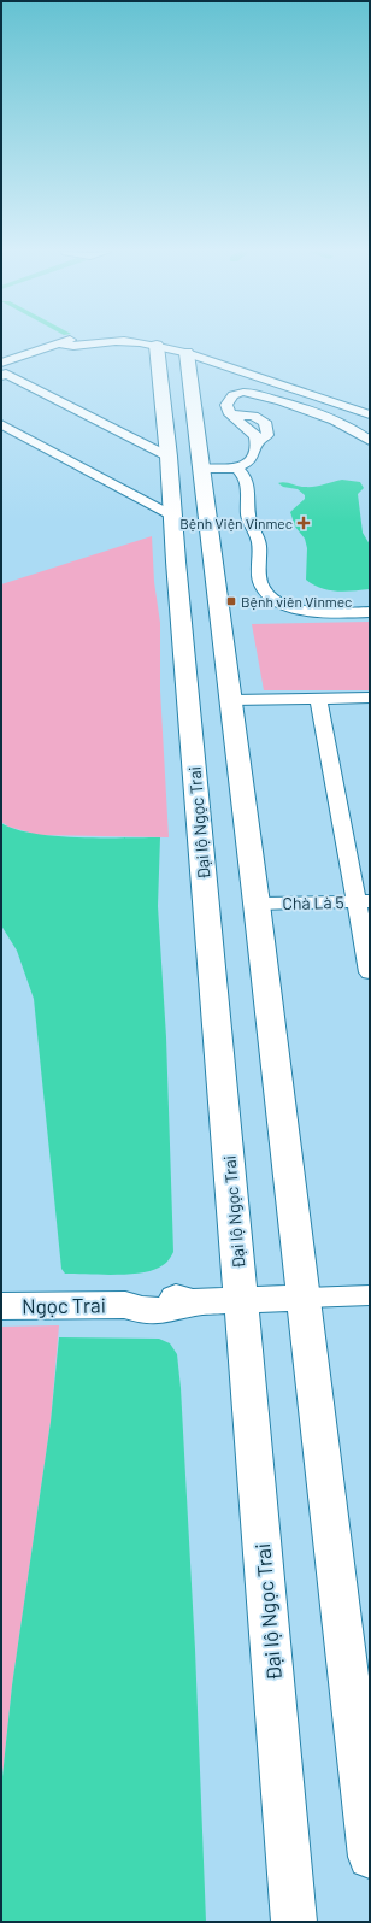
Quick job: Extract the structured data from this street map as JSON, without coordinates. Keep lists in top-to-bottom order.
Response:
{
  "streets": {
    "main road": ["Đại lộ Ngọc Trai", "Ngọc Trai"],
    "street": ["Chà Là 5"]
  },
  "crossings": [
    ["Đại lộ Ngọc Trai", "Chà Là 5"],
    ["Đại lộ Ngọc Trai", "Ngọc Trai"]
  ],
  "places": {
    "health": ["Bệnh Viện Vinmec"],
    "transit": ["Bệnh viên Vinmec"]
  }
}
